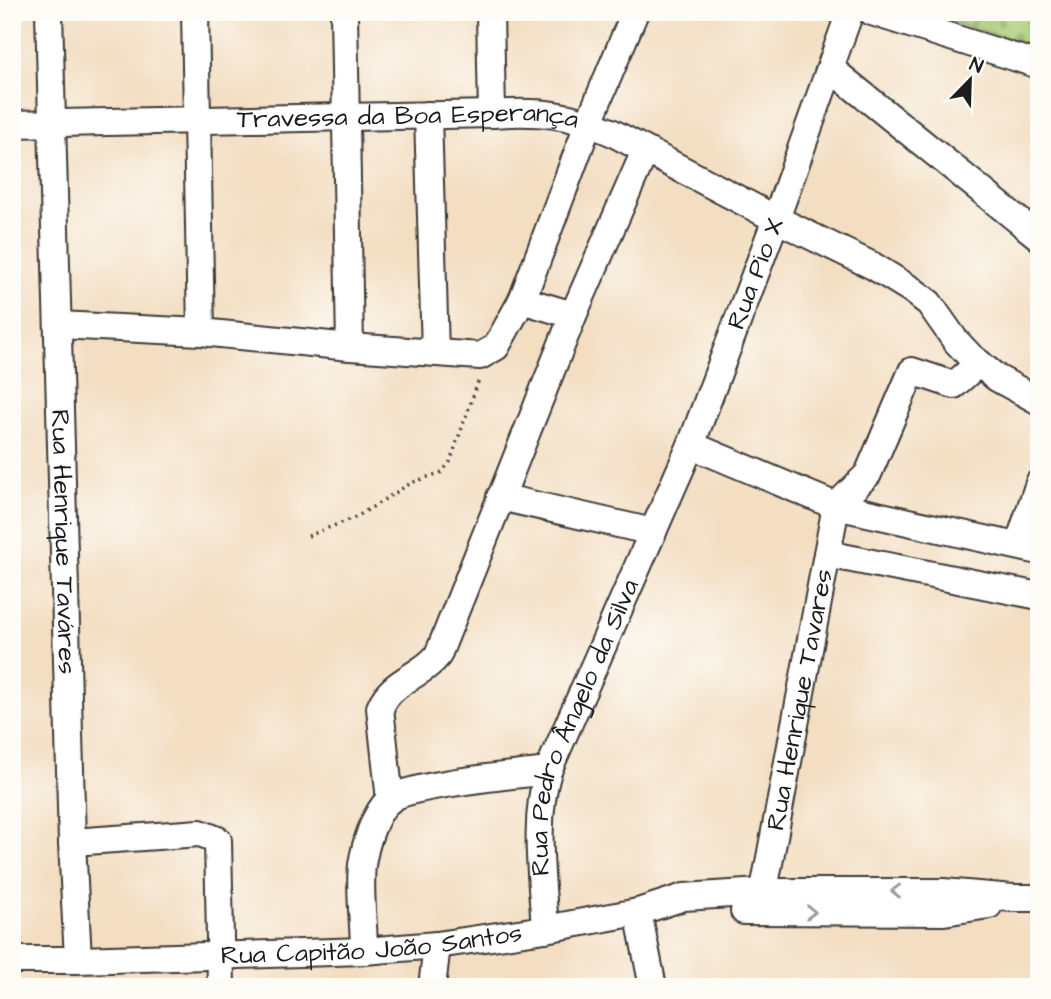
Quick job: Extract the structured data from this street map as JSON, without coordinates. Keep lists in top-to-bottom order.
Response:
{
  "streets": {
    "street": [
      "Travessa da Boa Esperança",
      "Rua Pio X",
      "Rua Henrique Taváres",
      "Rua Henrique Tavares",
      "Rua Pedro Ângelo da Silva",
      "Rua Capitão João Santos"
    ]
  },
  "crossings": [
    ["Travessa da Boa Esperança", "Rua Pio X"],
    ["Travessa da Boa Esperança", "Rua Henrique Taváres"],
    ["Rua Pio X", "Rua Pedro Ângelo da Silva"],
    ["Rua Henrique Taváres", "Rua Capitão João Santos"],
    ["Rua Henrique Tavares", "Rua Capitão João Santos"],
    ["Rua Pedro Ângelo da Silva", "Rua Capitão João Santos"]
  ],
  "north": "top right"
}
